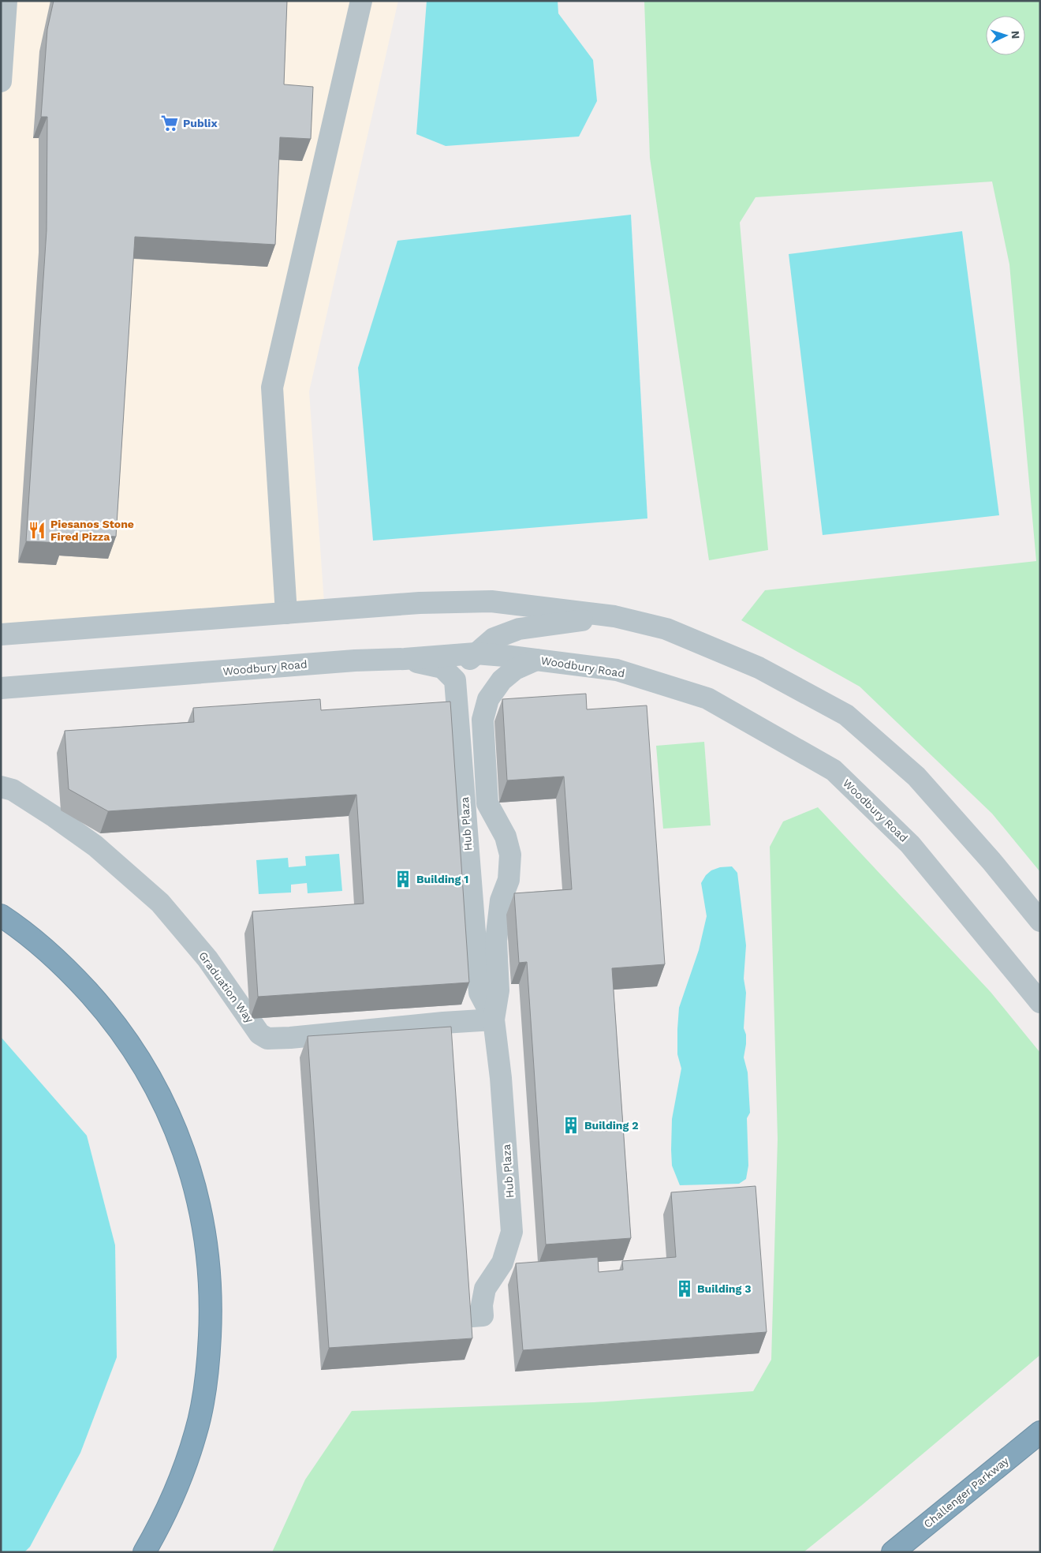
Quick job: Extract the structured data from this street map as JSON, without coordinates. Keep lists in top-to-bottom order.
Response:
{
  "streets": {
    "highway": ["Challenger Parkway"],
    "street": ["Woodbury Road", "Hub Plaza", "Graduation Way"]
  },
  "crossings": [
    ["Woodbury Road", "Hub Plaza"],
    ["Hub Plaza", "Graduation Way"]
  ],
  "places": {
    "supermarket": ["Publix"],
    "restaurant": ["Piesanos Stone Fired Pizza"],
    "building": ["Building 1", "Building 2", "Building 3"]
  },
  "north": "right"
}
